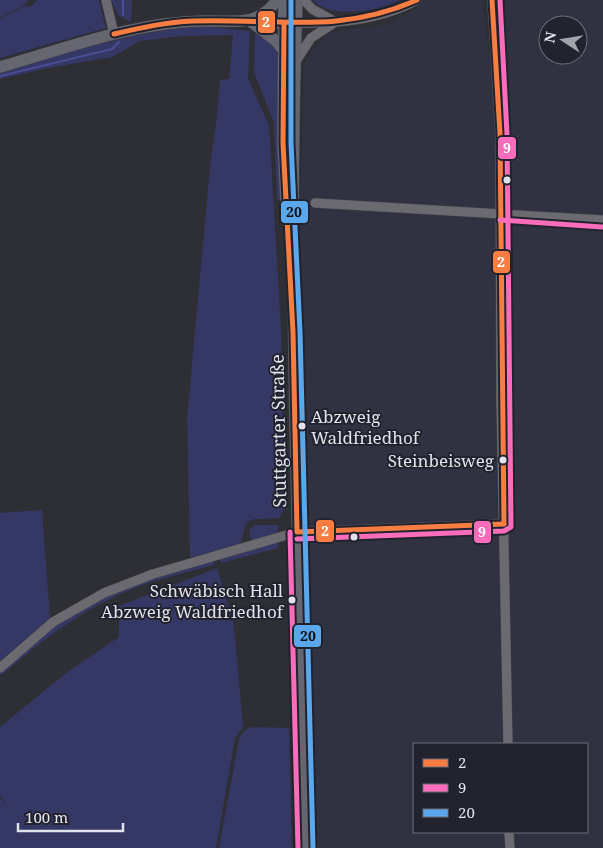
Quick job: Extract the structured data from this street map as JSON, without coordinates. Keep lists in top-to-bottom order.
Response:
{
  "streets": {
    "main road": ["Stuttgarter Straße"]
  },
  "places": ["Abzweig Waldfriedhof", "Steinbeisweg", "Schwäbisch Hall Abzweig Waldfriedhof"],
  "lines": ["transit line 2", "transit line 9", "transit line 20"],
  "legend": ["2", "9", "20"],
  "scale_bar": "100 m",
  "north": "left"
}
